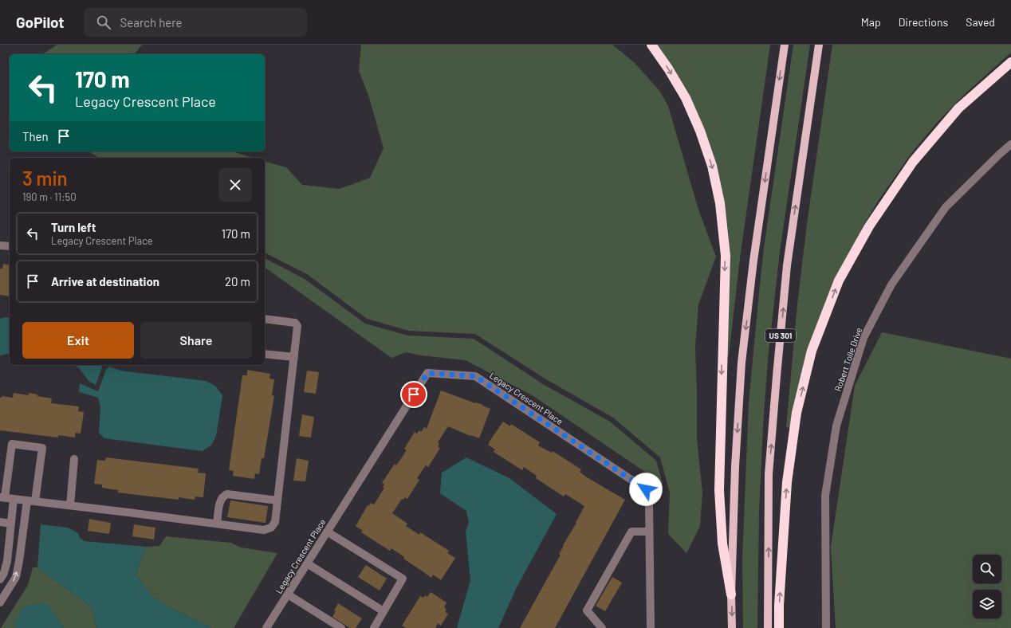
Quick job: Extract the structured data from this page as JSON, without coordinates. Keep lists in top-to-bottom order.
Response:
{
  "streets": {
    "main road": ["US 301"],
    "street": ["Robert Tolle Drive", "Legacy Crescent Place"]
  },
  "page": {
    "header": "GoPilot",
    "search": "Search here",
    "nav": ["Map", "Directions", "Saved"],
    "turn": ["170 m", "Legacy Crescent Place"],
    "then": "Then",
    "heading": ["3 min", "190 m · 11:50"],
    "list": [
      {
        "name": "Turn left",
        "note": "Legacy Crescent Place",
        "value": "170 m"
      },
      {
        "name": "Arrive at destination",
        "value": "20 m"
      }
    ],
    "buttons": ["Exit", "Share"]
  }
}
